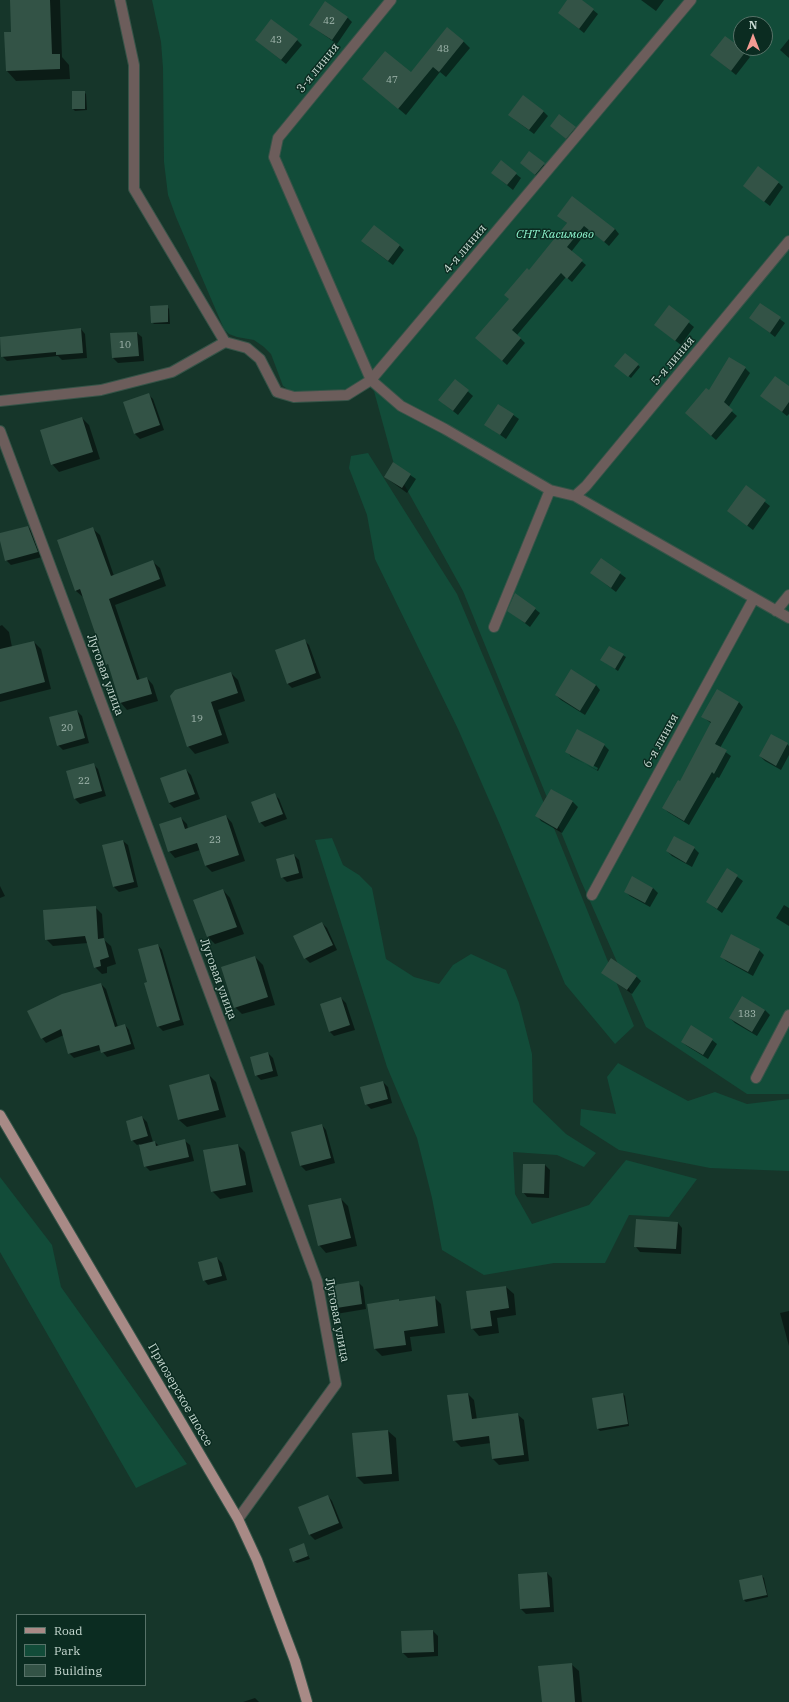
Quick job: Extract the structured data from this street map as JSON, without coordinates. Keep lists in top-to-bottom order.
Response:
{
  "streets": {
    "main road": ["Приозерское шоссе"],
    "street": [
      "3-я линия",
      "4-я линия",
      "5-я линия",
      "Луговая улица",
      "6-я линия"
    ]
  },
  "crossings": [
    ["3-я линия", "4-я линия"],
    ["Луговая улица", "Приозерское шоссе"]
  ],
  "parks": ["СНТ Касимово"],
  "house_numbers": [
    "42",
    "43",
    "48",
    "47",
    "10",
    "19",
    "20",
    "22",
    "23",
    "183"
  ],
  "legend": ["Road", "Park", "Building"],
  "north": "top"
}
